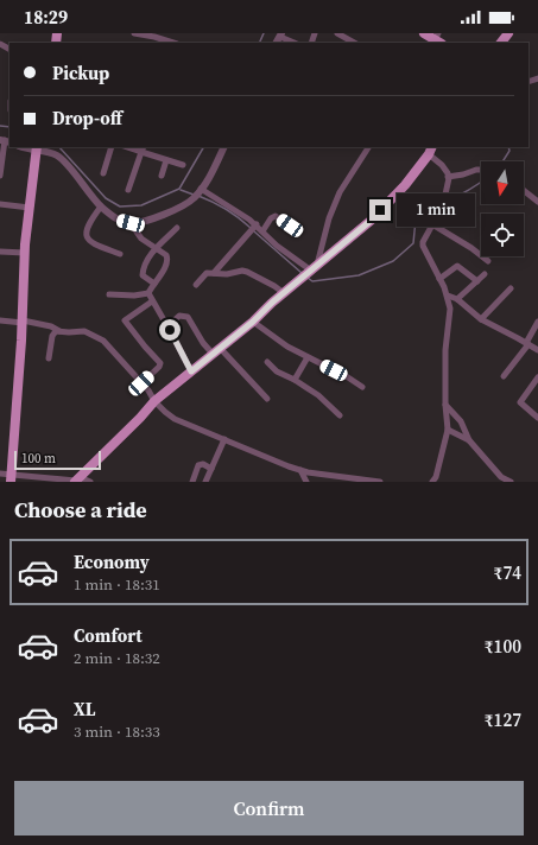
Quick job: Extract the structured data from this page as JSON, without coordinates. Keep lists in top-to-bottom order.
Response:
{
  "scale_bar": "100 m",
  "north": "bottom",
  "page": {
    "status": "18:29",
    "banner": ["Pickup", "Drop-off"],
    "bubble": "1 min",
    "scale": "100 m",
    "heading": "Choose a ride",
    "list": [
      {
        "name": "Economy",
        "note": "1 min · 18:31",
        "value": "₹74"
      },
      {
        "name": "Comfort",
        "note": "2 min · 18:32",
        "value": "₹100"
      },
      {
        "name": "XL",
        "note": "3 min · 18:33",
        "value": "₹127"
      }
    ],
    "buttons": "Confirm"
  }
}
